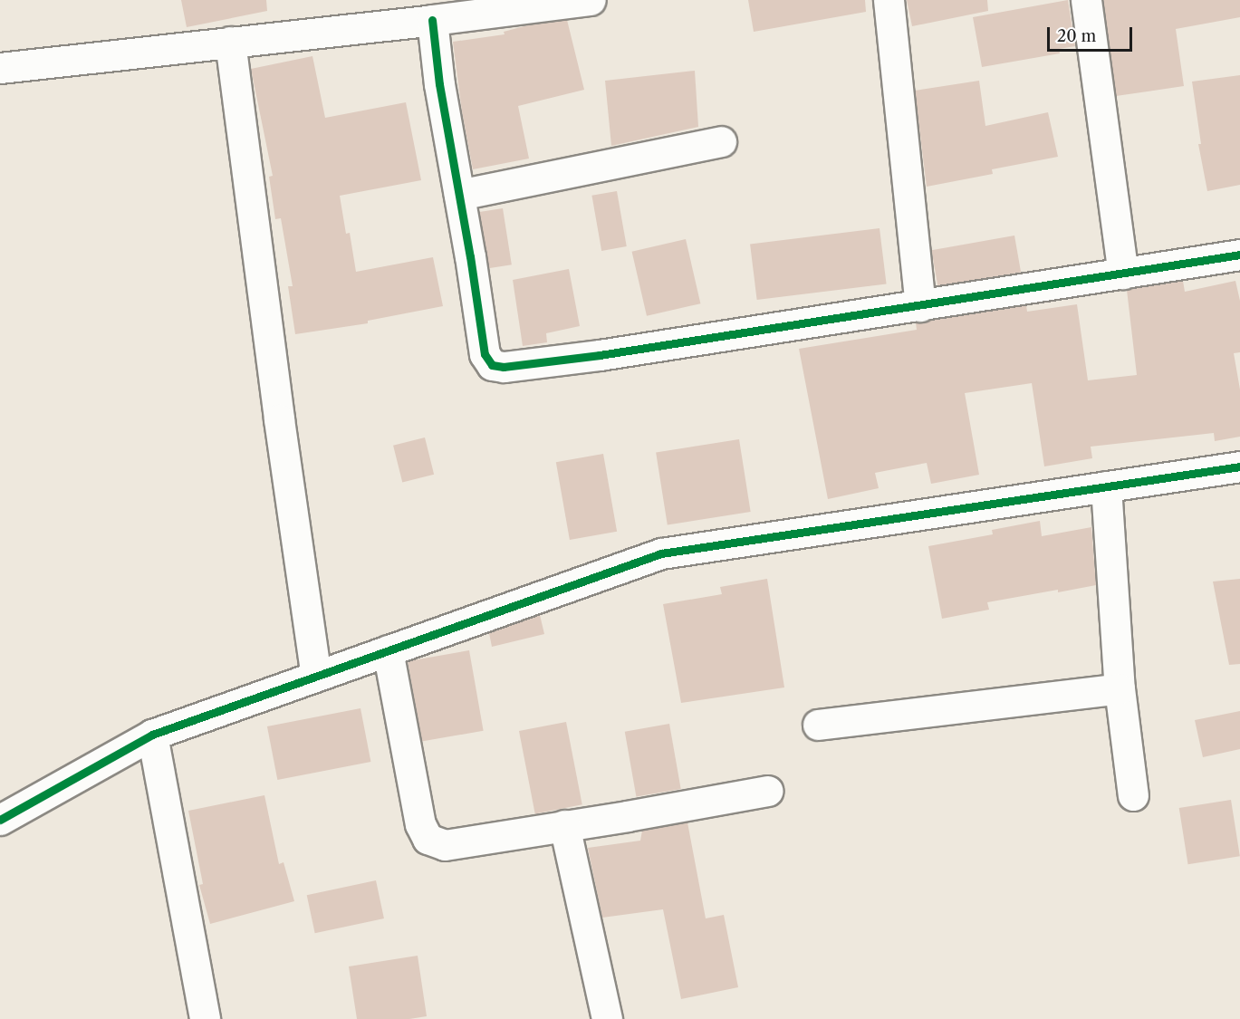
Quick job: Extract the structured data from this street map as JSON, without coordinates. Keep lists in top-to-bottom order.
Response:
{
  "scale_bar": "20 m"
}
